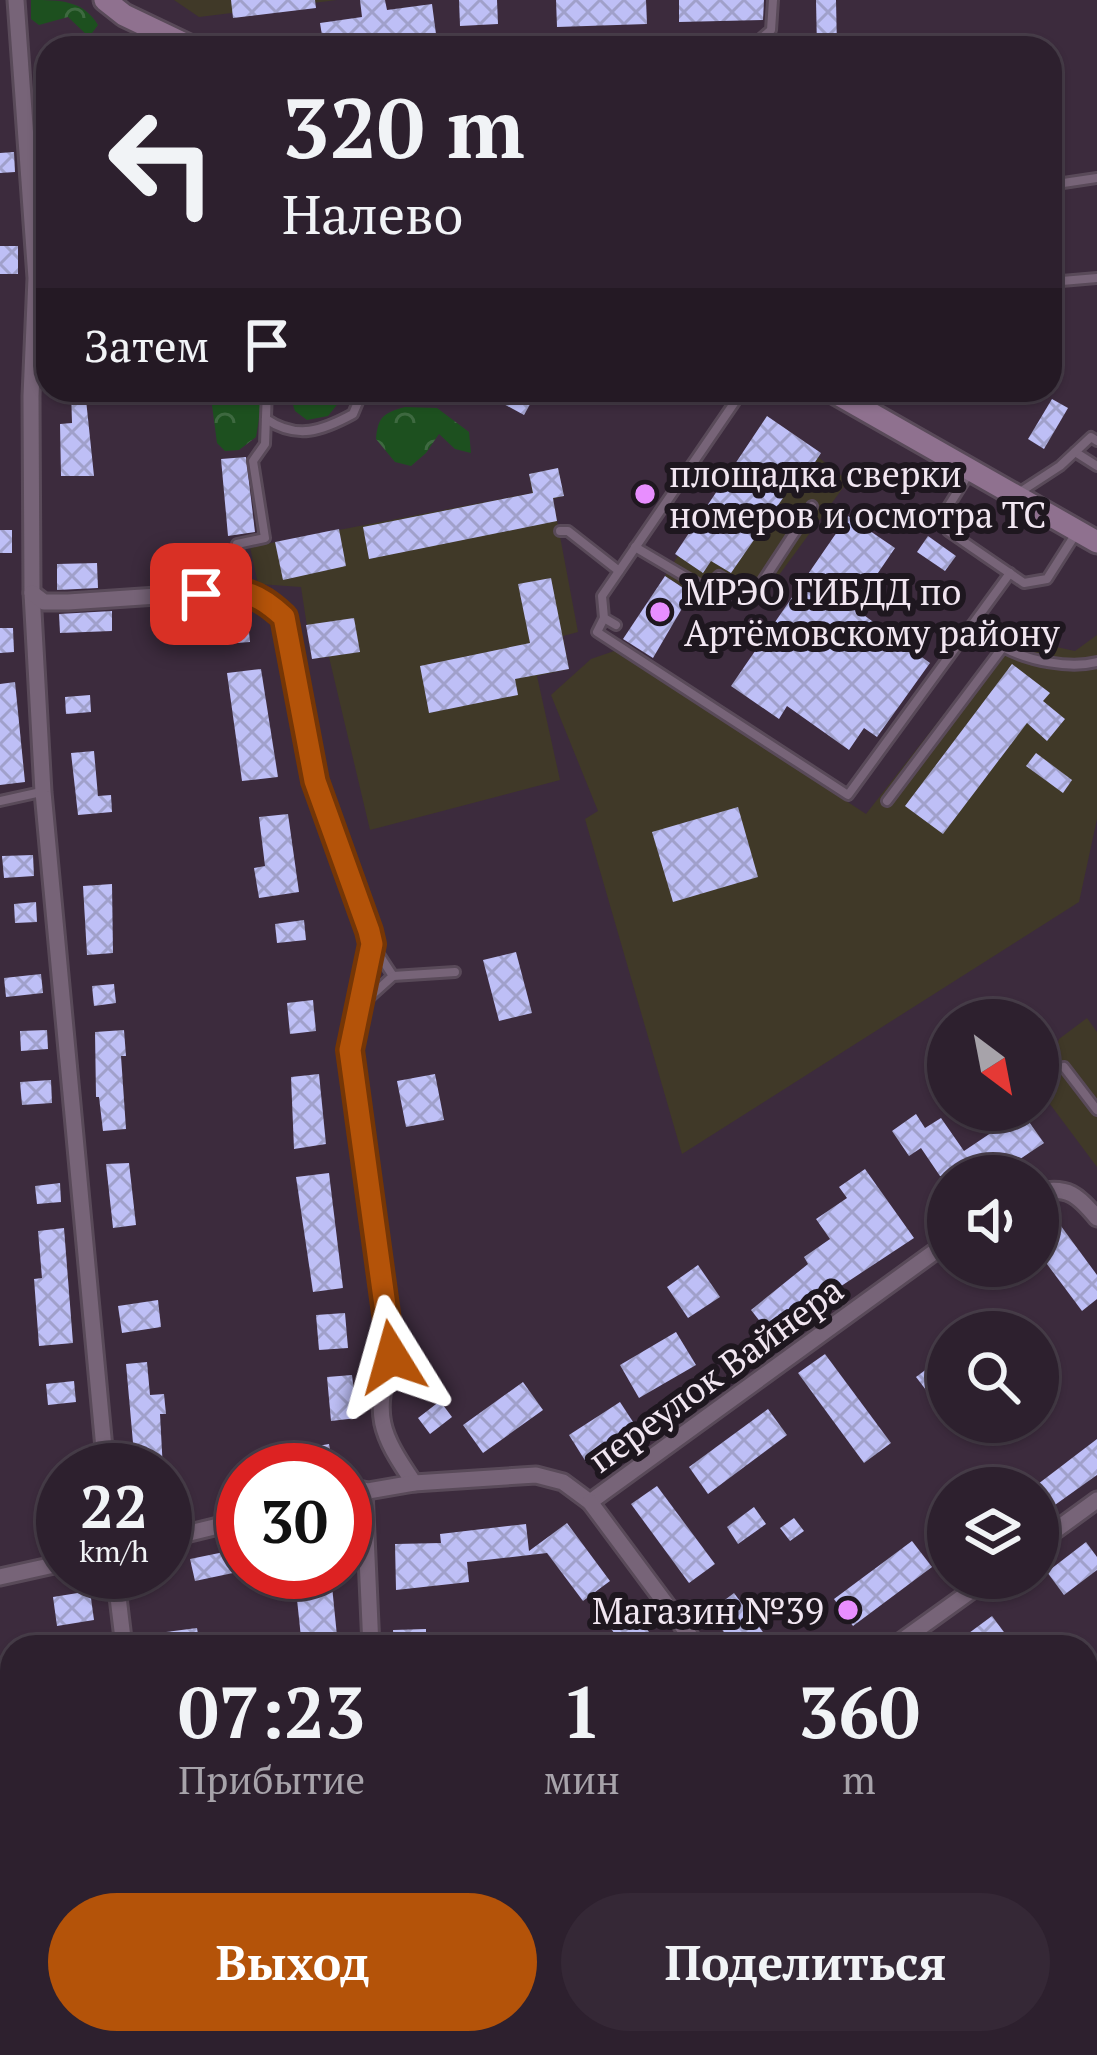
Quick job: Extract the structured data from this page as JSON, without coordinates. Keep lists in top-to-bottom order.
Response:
{
  "streets": {
    "street": ["переулок Вайнера"]
  },
  "places": ["площадка сверки номеров и осмотра ТС", "МРЭО ГИБДД по Артёмовскому району", "Магазин №39"],
  "north": "bottom right",
  "page": {
    "turn": ["320 m", "Налево"],
    "then": "Затем",
    "speed": "22 km/h",
    "limit": "30",
    "eta": [
      "07:23",
      "Прибытие",
      "1",
      "мин",
      "360",
      "m"
    ],
    "buttons": ["Выход", "Поделиться"]
  }
}
